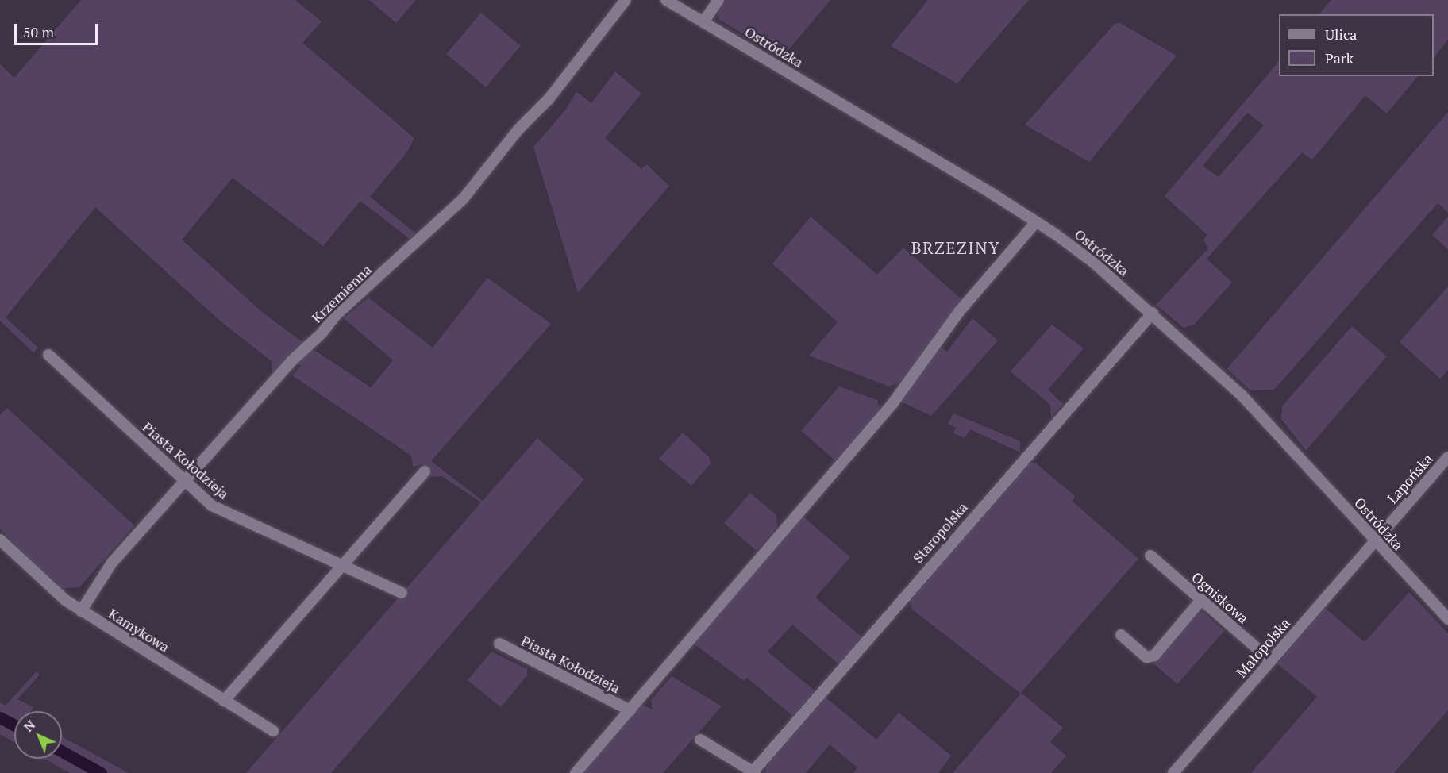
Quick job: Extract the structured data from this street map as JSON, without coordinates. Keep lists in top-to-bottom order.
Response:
{
  "streets": {
    "street": [
      "Ostródzka",
      "Krzemienna",
      "Piasta Kołodzieja",
      "Lapońska",
      "Staropolska",
      "Ogniskowa",
      "Kamykowa",
      "Małopolska"
    ]
  },
  "crossings": [
    ["Ostródzka", "Lapońska"],
    ["Ostródzka", "Staropolska"],
    ["Ostródzka", "Małopolska"],
    ["Krzemienna", "Piasta Kołodzieja"],
    ["Krzemienna", "Kamykowa"],
    ["Lapońska", "Małopolska"],
    ["Ogniskowa", "Małopolska"]
  ],
  "districts": ["BRZEZINY"],
  "legend": ["Ulica", "Park"],
  "scale_bar": "50 m",
  "north": "top left"
}
